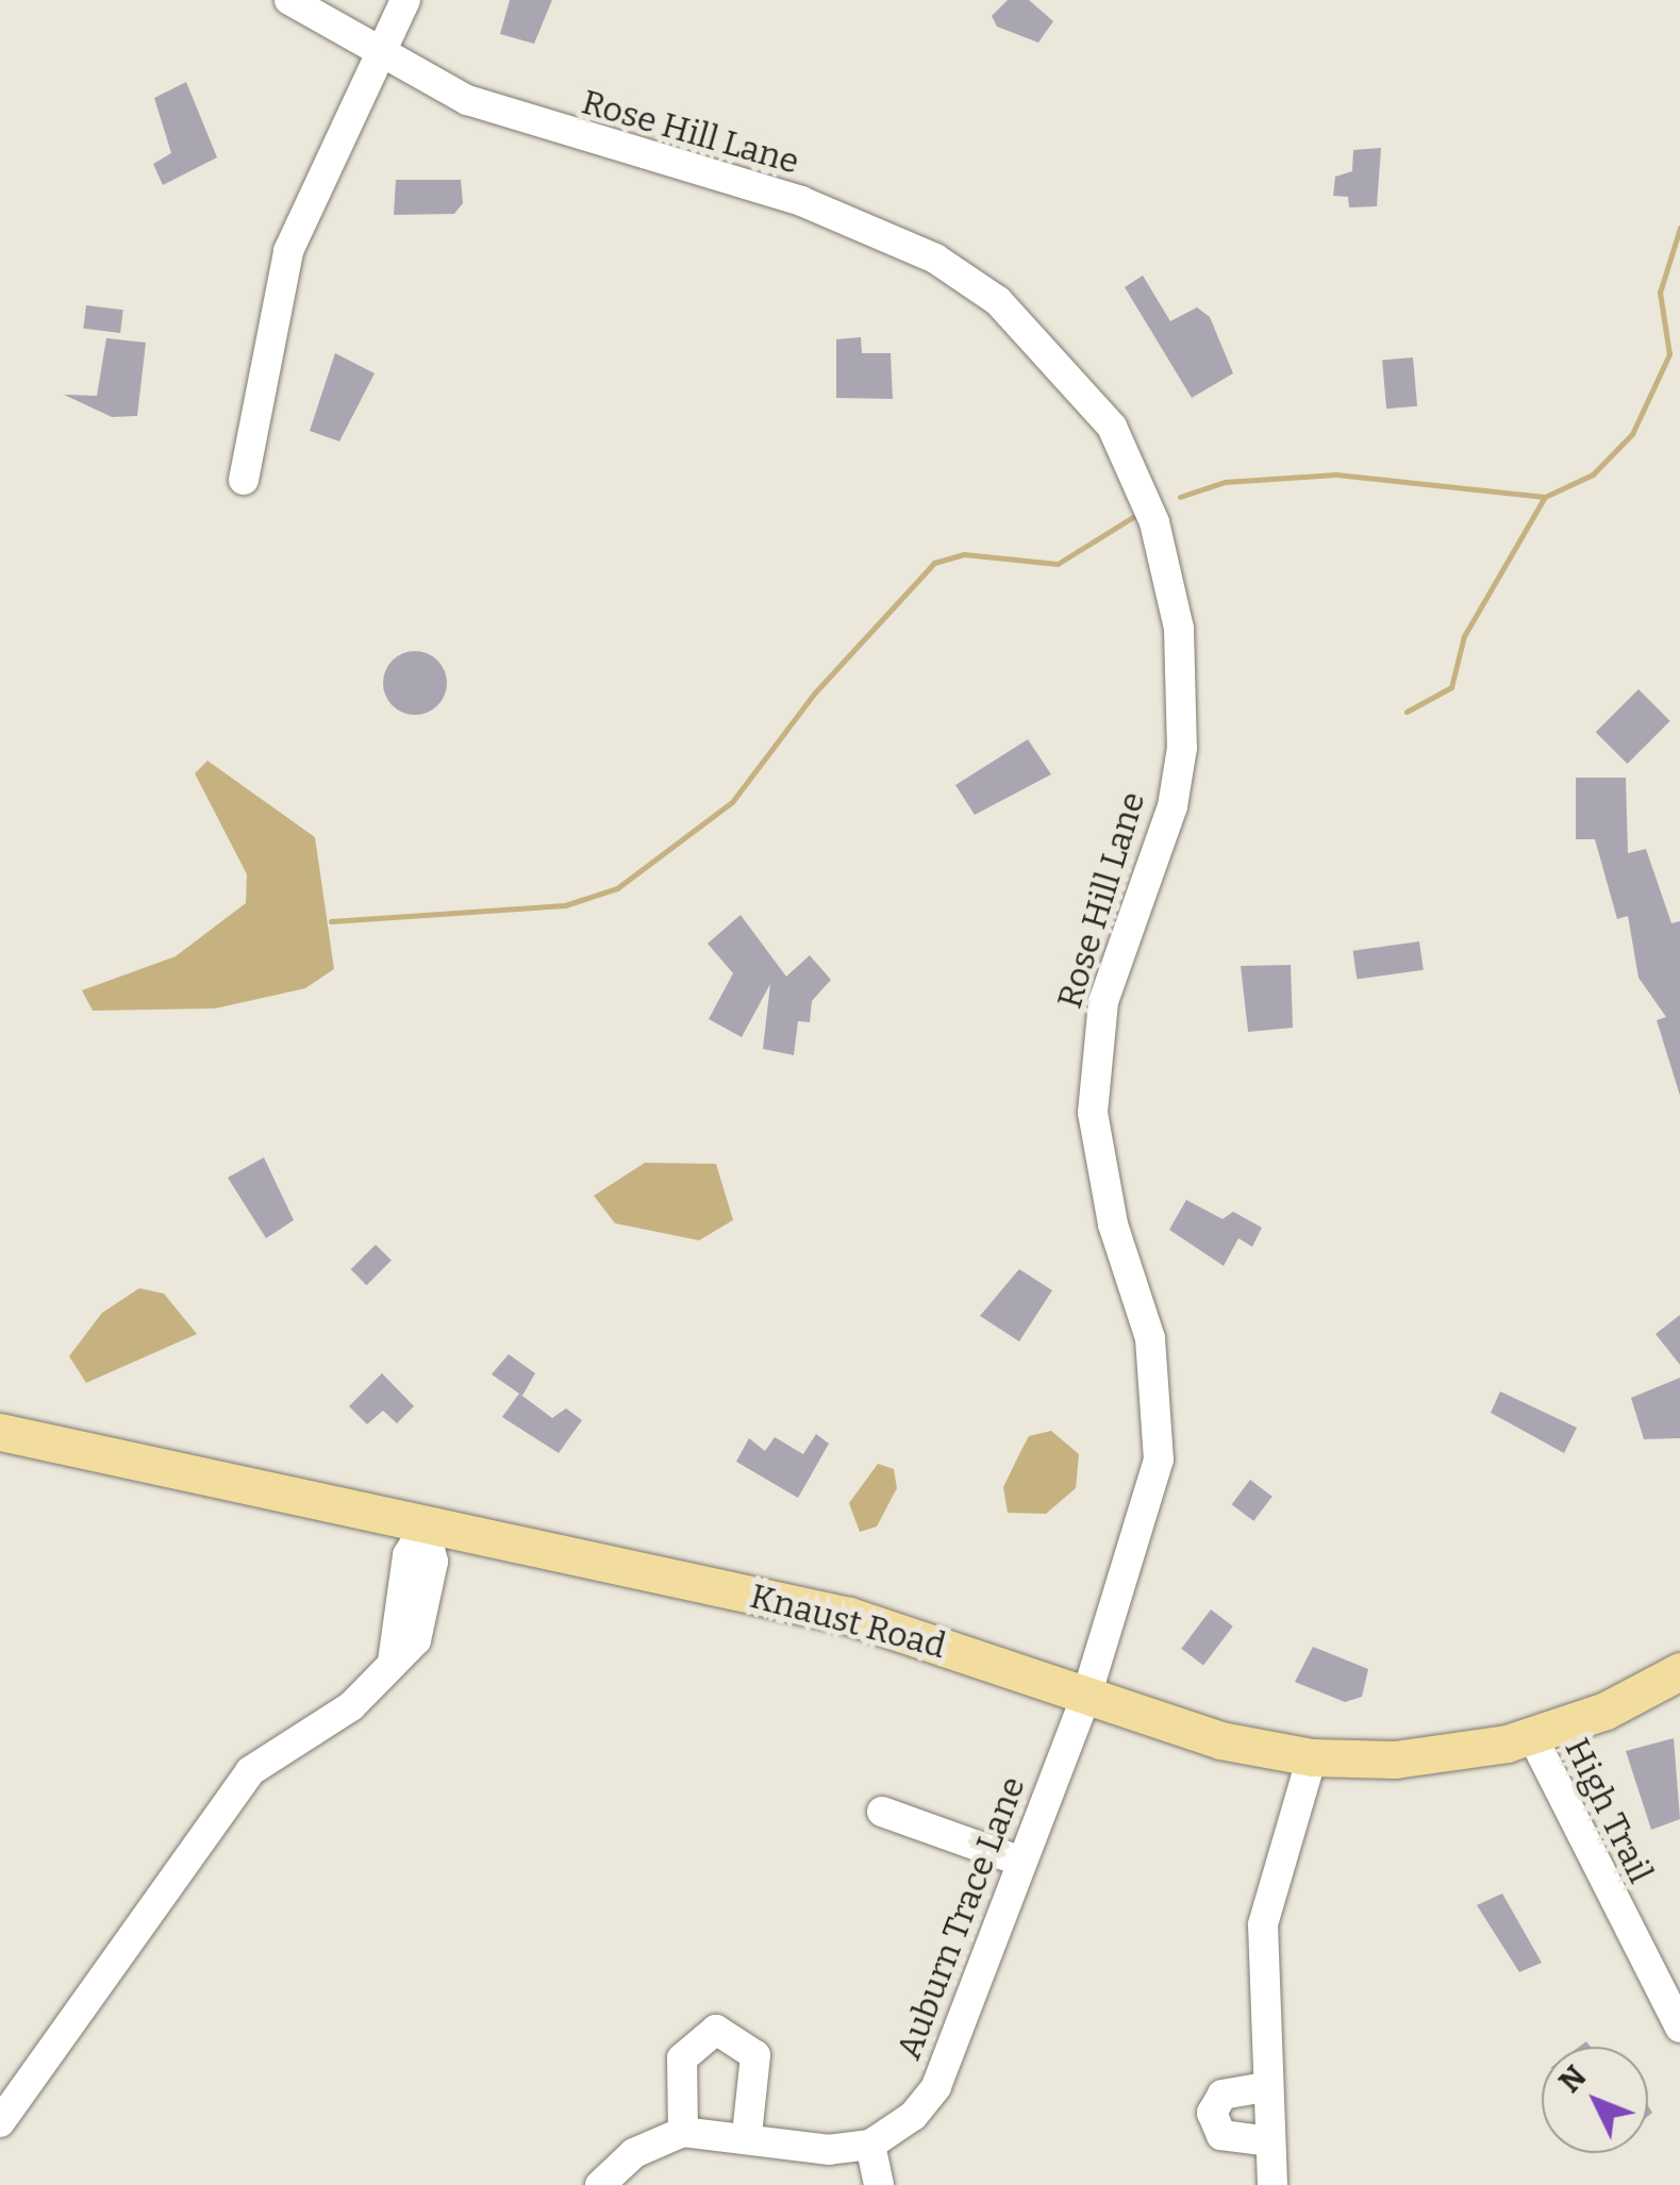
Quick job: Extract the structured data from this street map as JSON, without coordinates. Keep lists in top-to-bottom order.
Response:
{
  "streets": {
    "main road": ["Knaust Road"],
    "street": ["Rose Hill Lane", "High Trail", "Auburn Trace Lane"]
  },
  "crossings": [
    ["Rose Hill Lane", "Knaust Road"],
    ["Rose Hill Lane", "Auburn Trace Lane"],
    ["Knaust Road", "High Trail"],
    ["Knaust Road", "Auburn Trace Lane"]
  ],
  "north": "top left"
}
